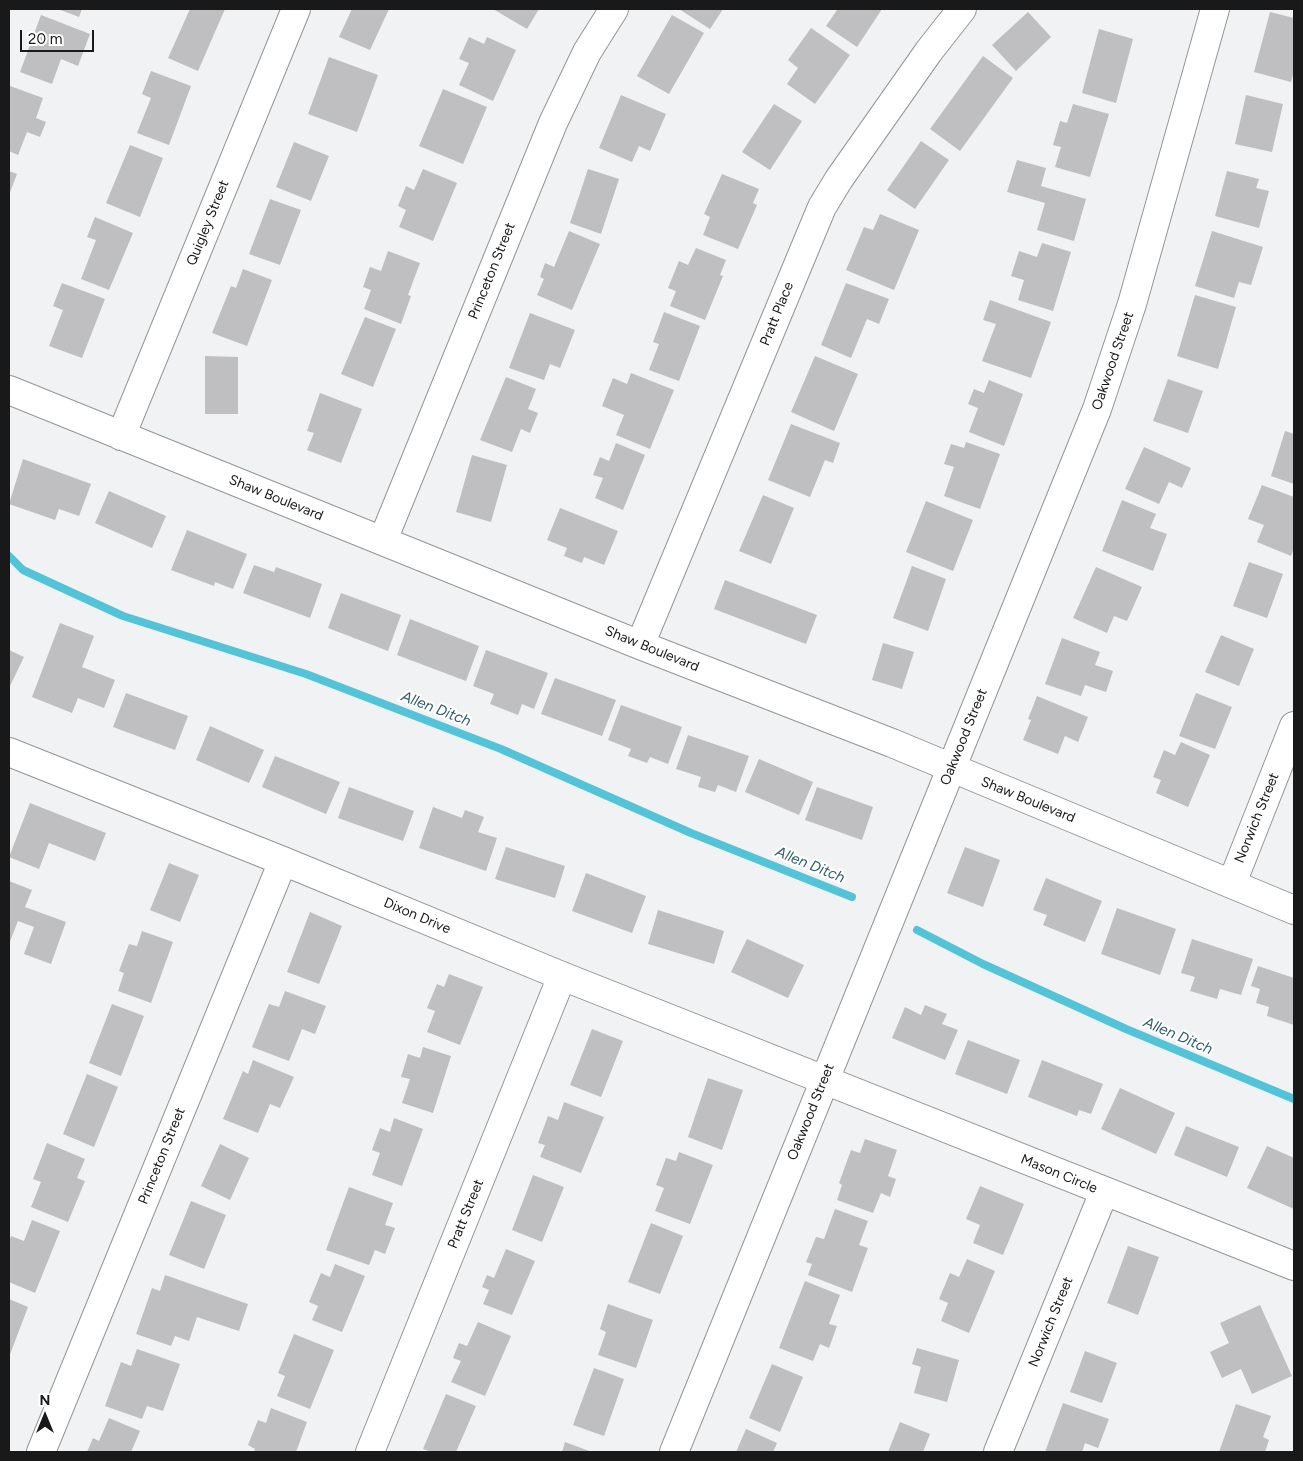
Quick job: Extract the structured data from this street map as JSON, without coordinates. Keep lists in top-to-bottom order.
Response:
{
  "streets": {
    "street": [
      "Quigley Street",
      "Princeton Street",
      "Pratt Place",
      "Oakwood Street",
      "Shaw Boulevard",
      "Norwich Street",
      "Dixon Drive",
      "Mason Circle",
      "Pratt Street"
    ]
  },
  "crossings": [
    ["Quigley Street", "Shaw Boulevard"],
    ["Princeton Street", "Shaw Boulevard"],
    ["Princeton Street", "Dixon Drive"],
    ["Pratt Place", "Shaw Boulevard"],
    ["Oakwood Street", "Shaw Boulevard"],
    ["Oakwood Street", "Dixon Drive"],
    ["Oakwood Street", "Mason Circle"],
    ["Shaw Boulevard", "Norwich Street"],
    ["Norwich Street", "Mason Circle"],
    ["Dixon Drive", "Mason Circle"],
    ["Dixon Drive", "Pratt Street"]
  ],
  "water": ["Allen Ditch"],
  "scale_bar": "20 m",
  "north": "top"
}
